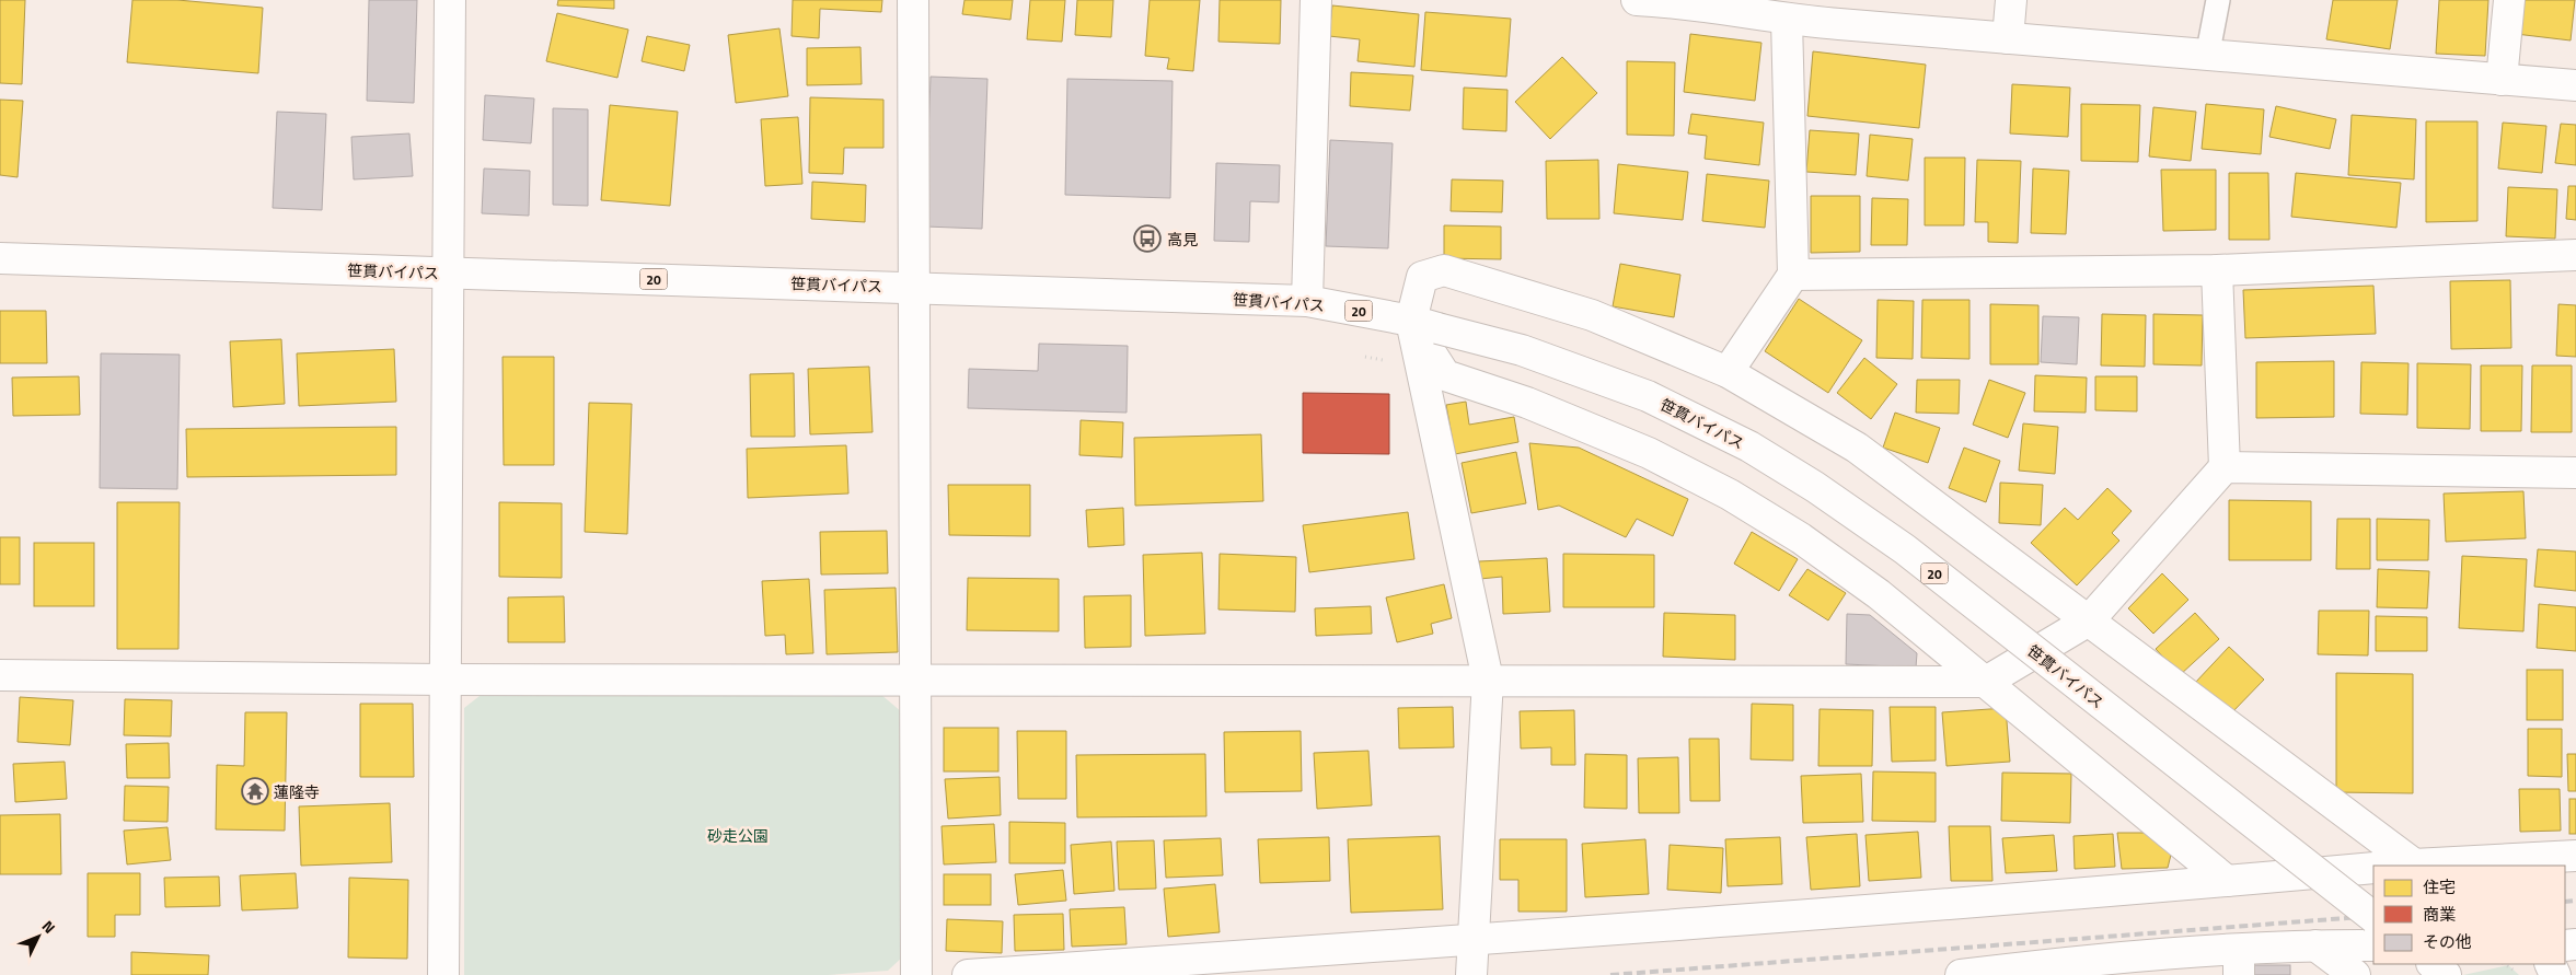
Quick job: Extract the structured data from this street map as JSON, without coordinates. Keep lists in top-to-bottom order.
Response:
{
  "streets": {
    "street": ["笹貫バイパス", "20"]
  },
  "parks": ["砂走公園"],
  "places": {
    "bus stop": ["高見"],
    "temple": ["蓮隆寺"]
  },
  "legend": ["住宅", "商業", "その他"],
  "north": "top right"
}
